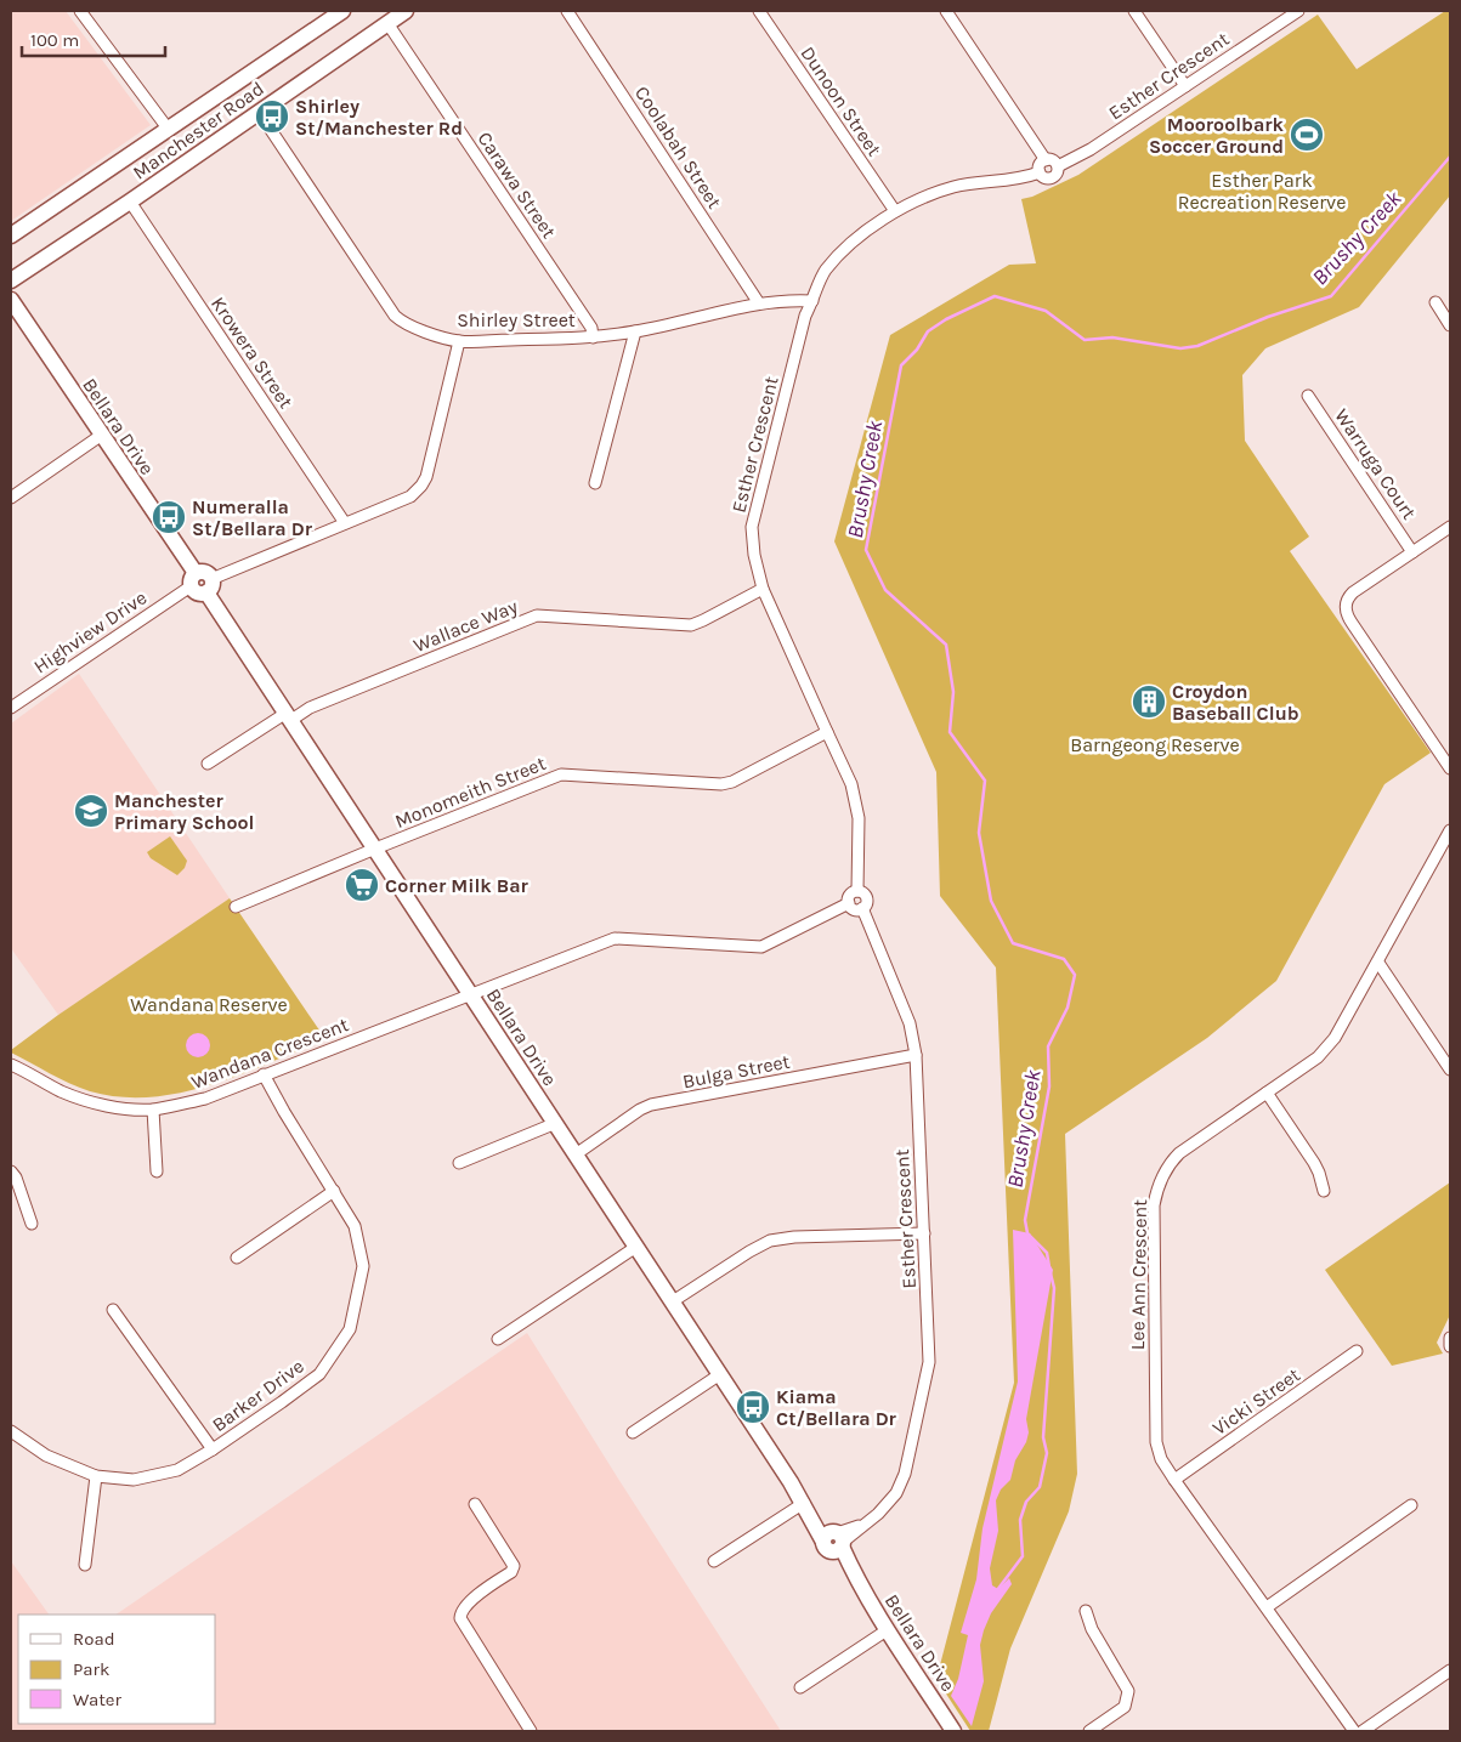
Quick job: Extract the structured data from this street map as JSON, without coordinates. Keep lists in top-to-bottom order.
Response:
{
  "streets": {
    "main road": ["Manchester Road", "Bellara Drive"],
    "street": [
      "Esther Crescent",
      "Dunoon Street",
      "Coolabah Street",
      "Carawa Street",
      "Shirley Street",
      "Krowera Street",
      "Warruga Court",
      "Wallace Way",
      "Highview Drive",
      "Monomeith Street",
      "Wandana Crescent",
      "Bulga Street",
      "Lee Ann Crescent",
      "Barker Drive",
      "Vicki Street"
    ]
  },
  "crossings": [
    ["Esther Crescent", "Dunoon Street"],
    ["Esther Crescent", "Shirley Street"],
    ["Esther Crescent", "Bellara Drive"],
    ["Esther Crescent", "Wallace Way"],
    ["Esther Crescent", "Monomeith Street"],
    ["Esther Crescent", "Wandana Crescent"],
    ["Esther Crescent", "Bulga Street"],
    ["Manchester Road", "Carawa Street"],
    ["Manchester Road", "Shirley Street"],
    ["Manchester Road", "Krowera Street"],
    ["Coolabah Street", "Shirley Street"],
    ["Carawa Street", "Shirley Street"],
    ["Bellara Drive", "Wallace Way"],
    ["Bellara Drive", "Highview Drive"],
    ["Bellara Drive", "Monomeith Street"],
    ["Bellara Drive", "Wandana Crescent"],
    ["Bellara Drive", "Bulga Street"],
    ["Wandana Crescent", "Barker Drive"],
    ["Lee Ann Crescent", "Vicki Street"]
  ],
  "water": ["Brushy Creek"],
  "parks": ["Esther Park Recreation Reserve", "Barngeong Reserve", "Wandana Reserve"],
  "places": {
    "bus stop": ["Shirley St/Manchester Rd", "Numeralla St/Bellara Dr", "Kiama Ct/Bellara Dr"],
    "sports": ["Mooroolbark Soccer Ground"],
    "building": ["Croydon Baseball Club"],
    "school or university": ["Manchester Primary School"],
    "supermarket": ["Corner Milk Bar"]
  },
  "legend": ["Road", "Park", "Water"],
  "scale_bar": "100 m"
}
